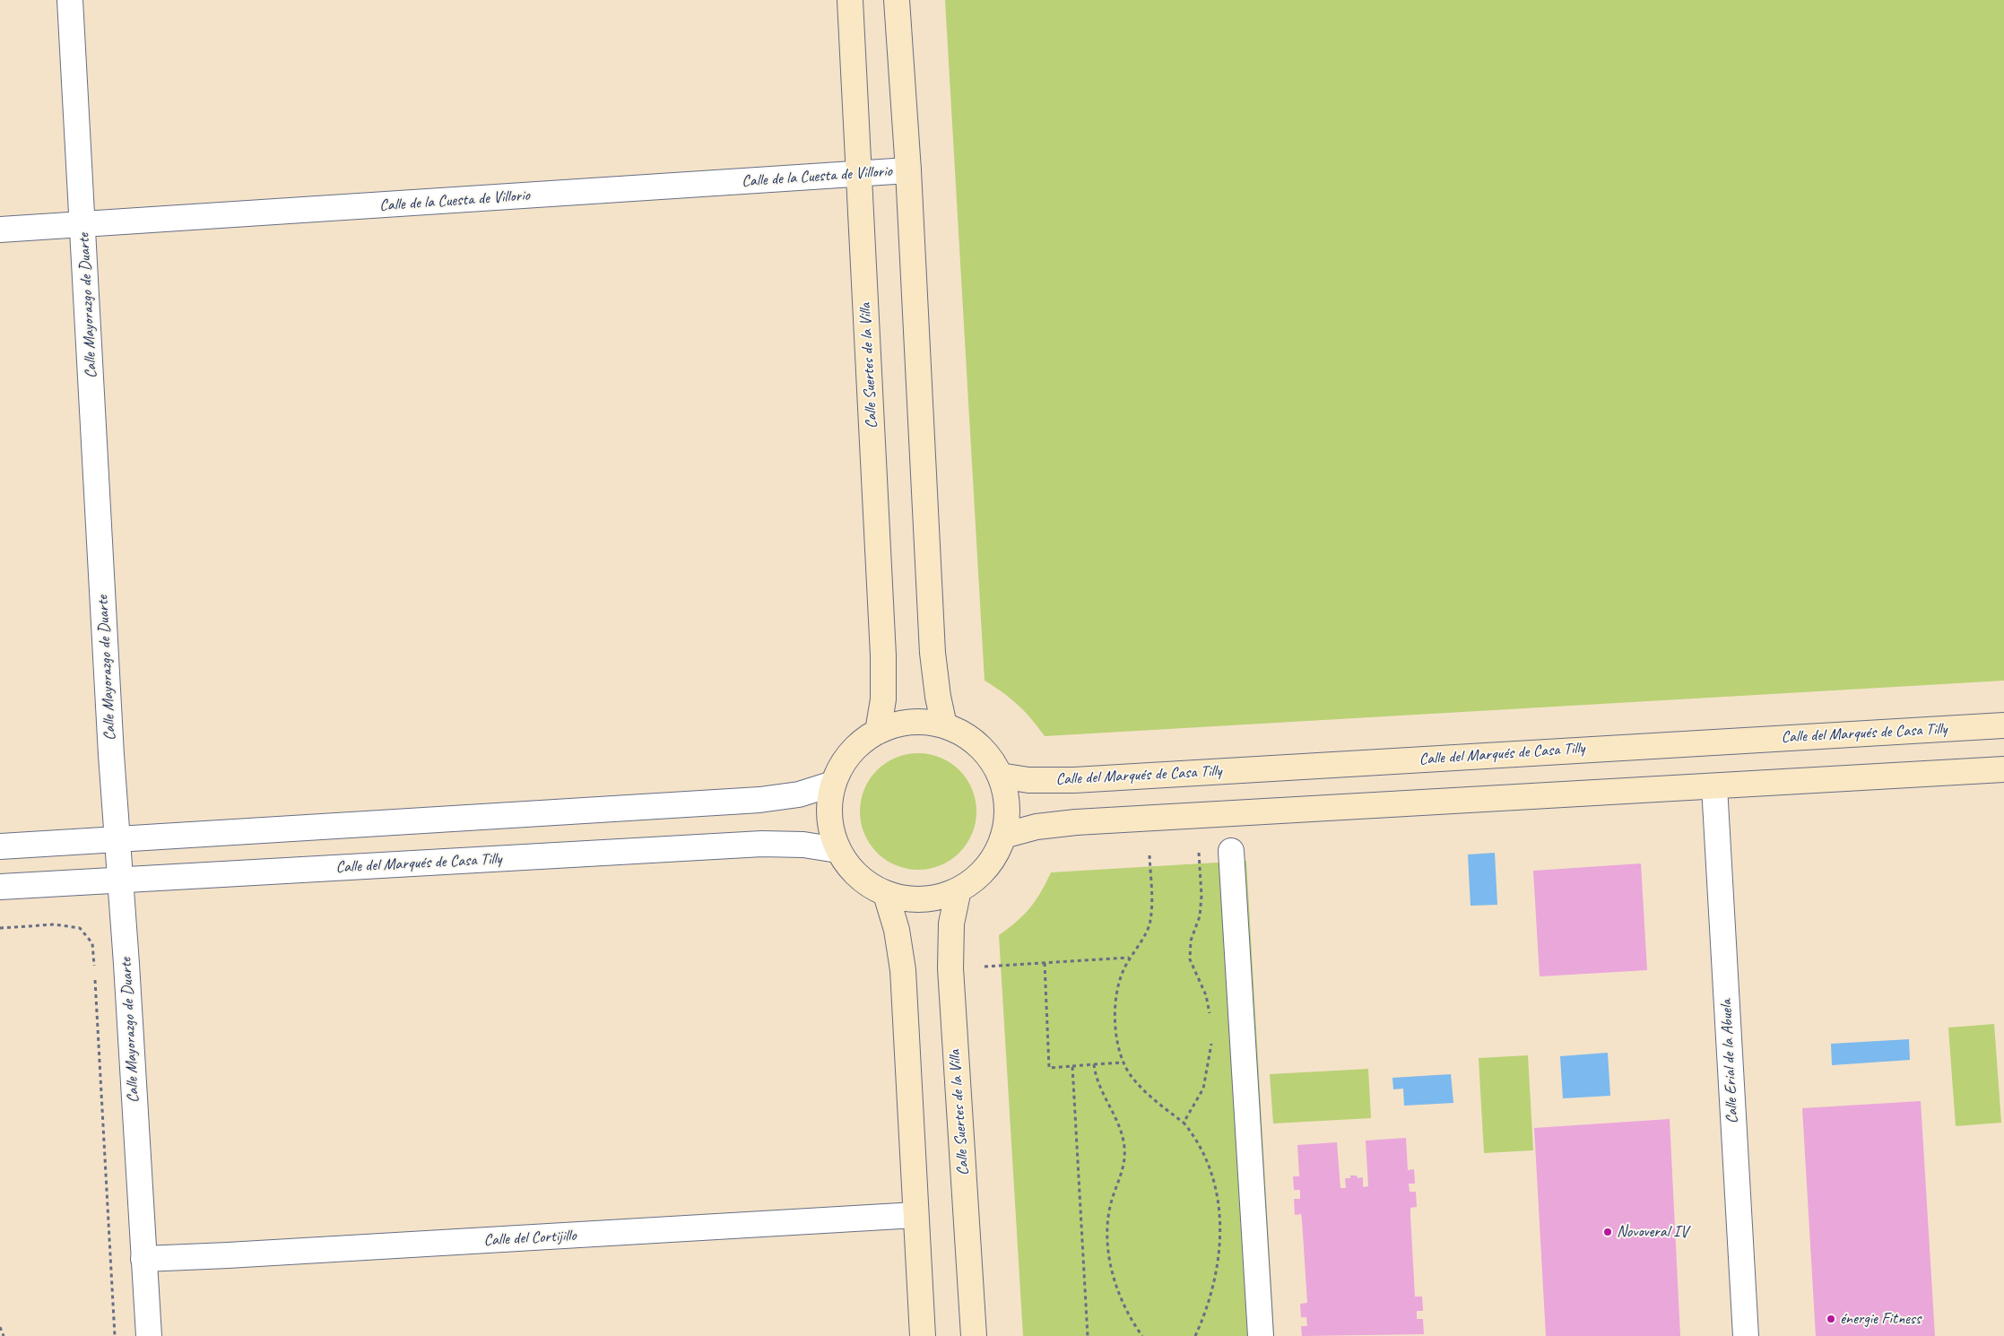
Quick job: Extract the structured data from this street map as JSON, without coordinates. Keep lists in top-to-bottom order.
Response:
{
  "streets": {
    "main road": ["Calle Suertes de la Villa", "Calle del Marqués de Casa Tilly"],
    "street": [
      "Calle de la Cuesta de Villorio",
      "Calle Mayorazgo de Duarte",
      "Calle Erial de la Abuela",
      "Calle del Cortijillo"
    ]
  },
  "crossings": [
    ["Calle de la Cuesta de Villorio", "Calle Mayorazgo de Duarte"],
    ["Calle de la Cuesta de Villorio", "Calle Suertes de la Villa"],
    ["Calle Mayorazgo de Duarte", "Calle del Marqués de Casa Tilly"],
    ["Calle Mayorazgo de Duarte", "Calle del Cortijillo"]
  ],
  "places": ["Novoveral IV", "énergie Fitness"]
}
